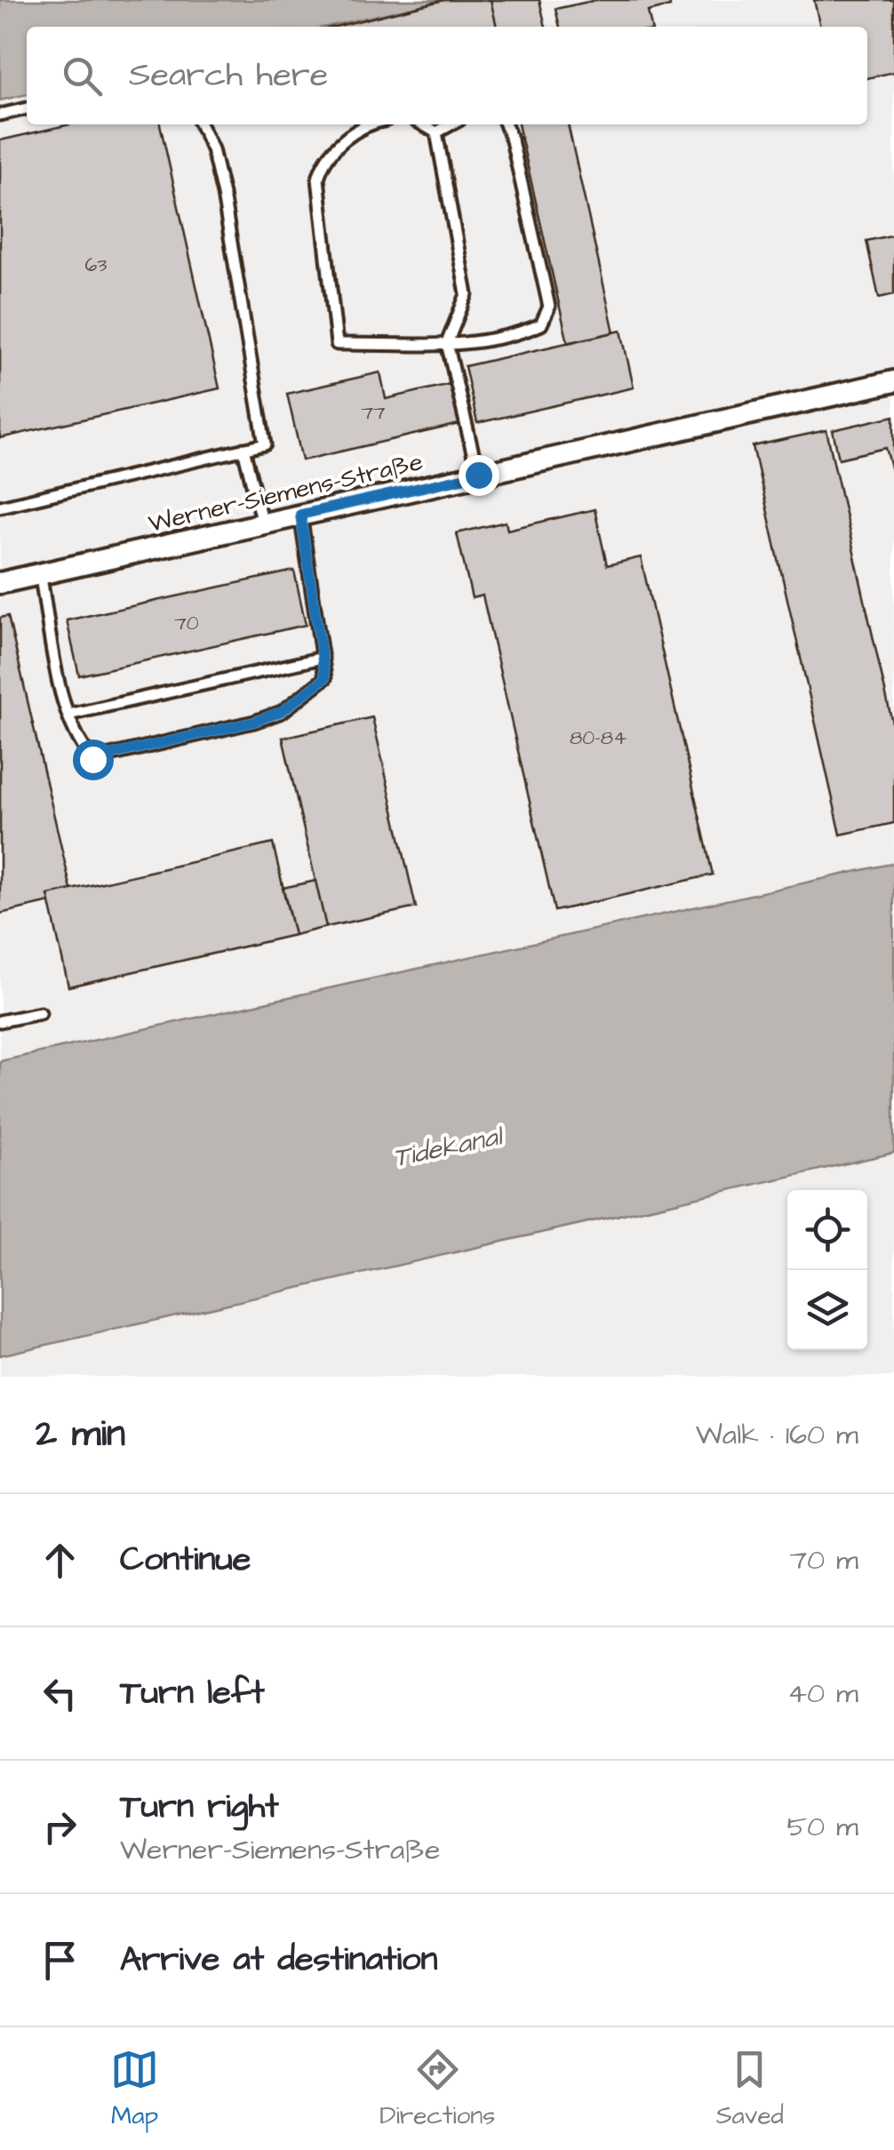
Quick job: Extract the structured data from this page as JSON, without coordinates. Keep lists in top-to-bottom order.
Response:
{
  "streets": {
    "street": ["Werner-Siemens-Straße"]
  },
  "water": ["Tidekanal"],
  "house_numbers": [
    "63",
    "77",
    "70",
    "80-84"
  ],
  "page": {
    "search": "Search here",
    "heading": ["2 min", "Walk · 160 m"],
    "list": [
      ["Continue", "70 m"],
      ["Turn left", "40 m"],
      ["Turn right", "Werner-Siemens-Straße", "50 m"],
      "Arrive at destination"
    ],
    "nav": ["Map", "Directions", "Saved"]
  }
}
